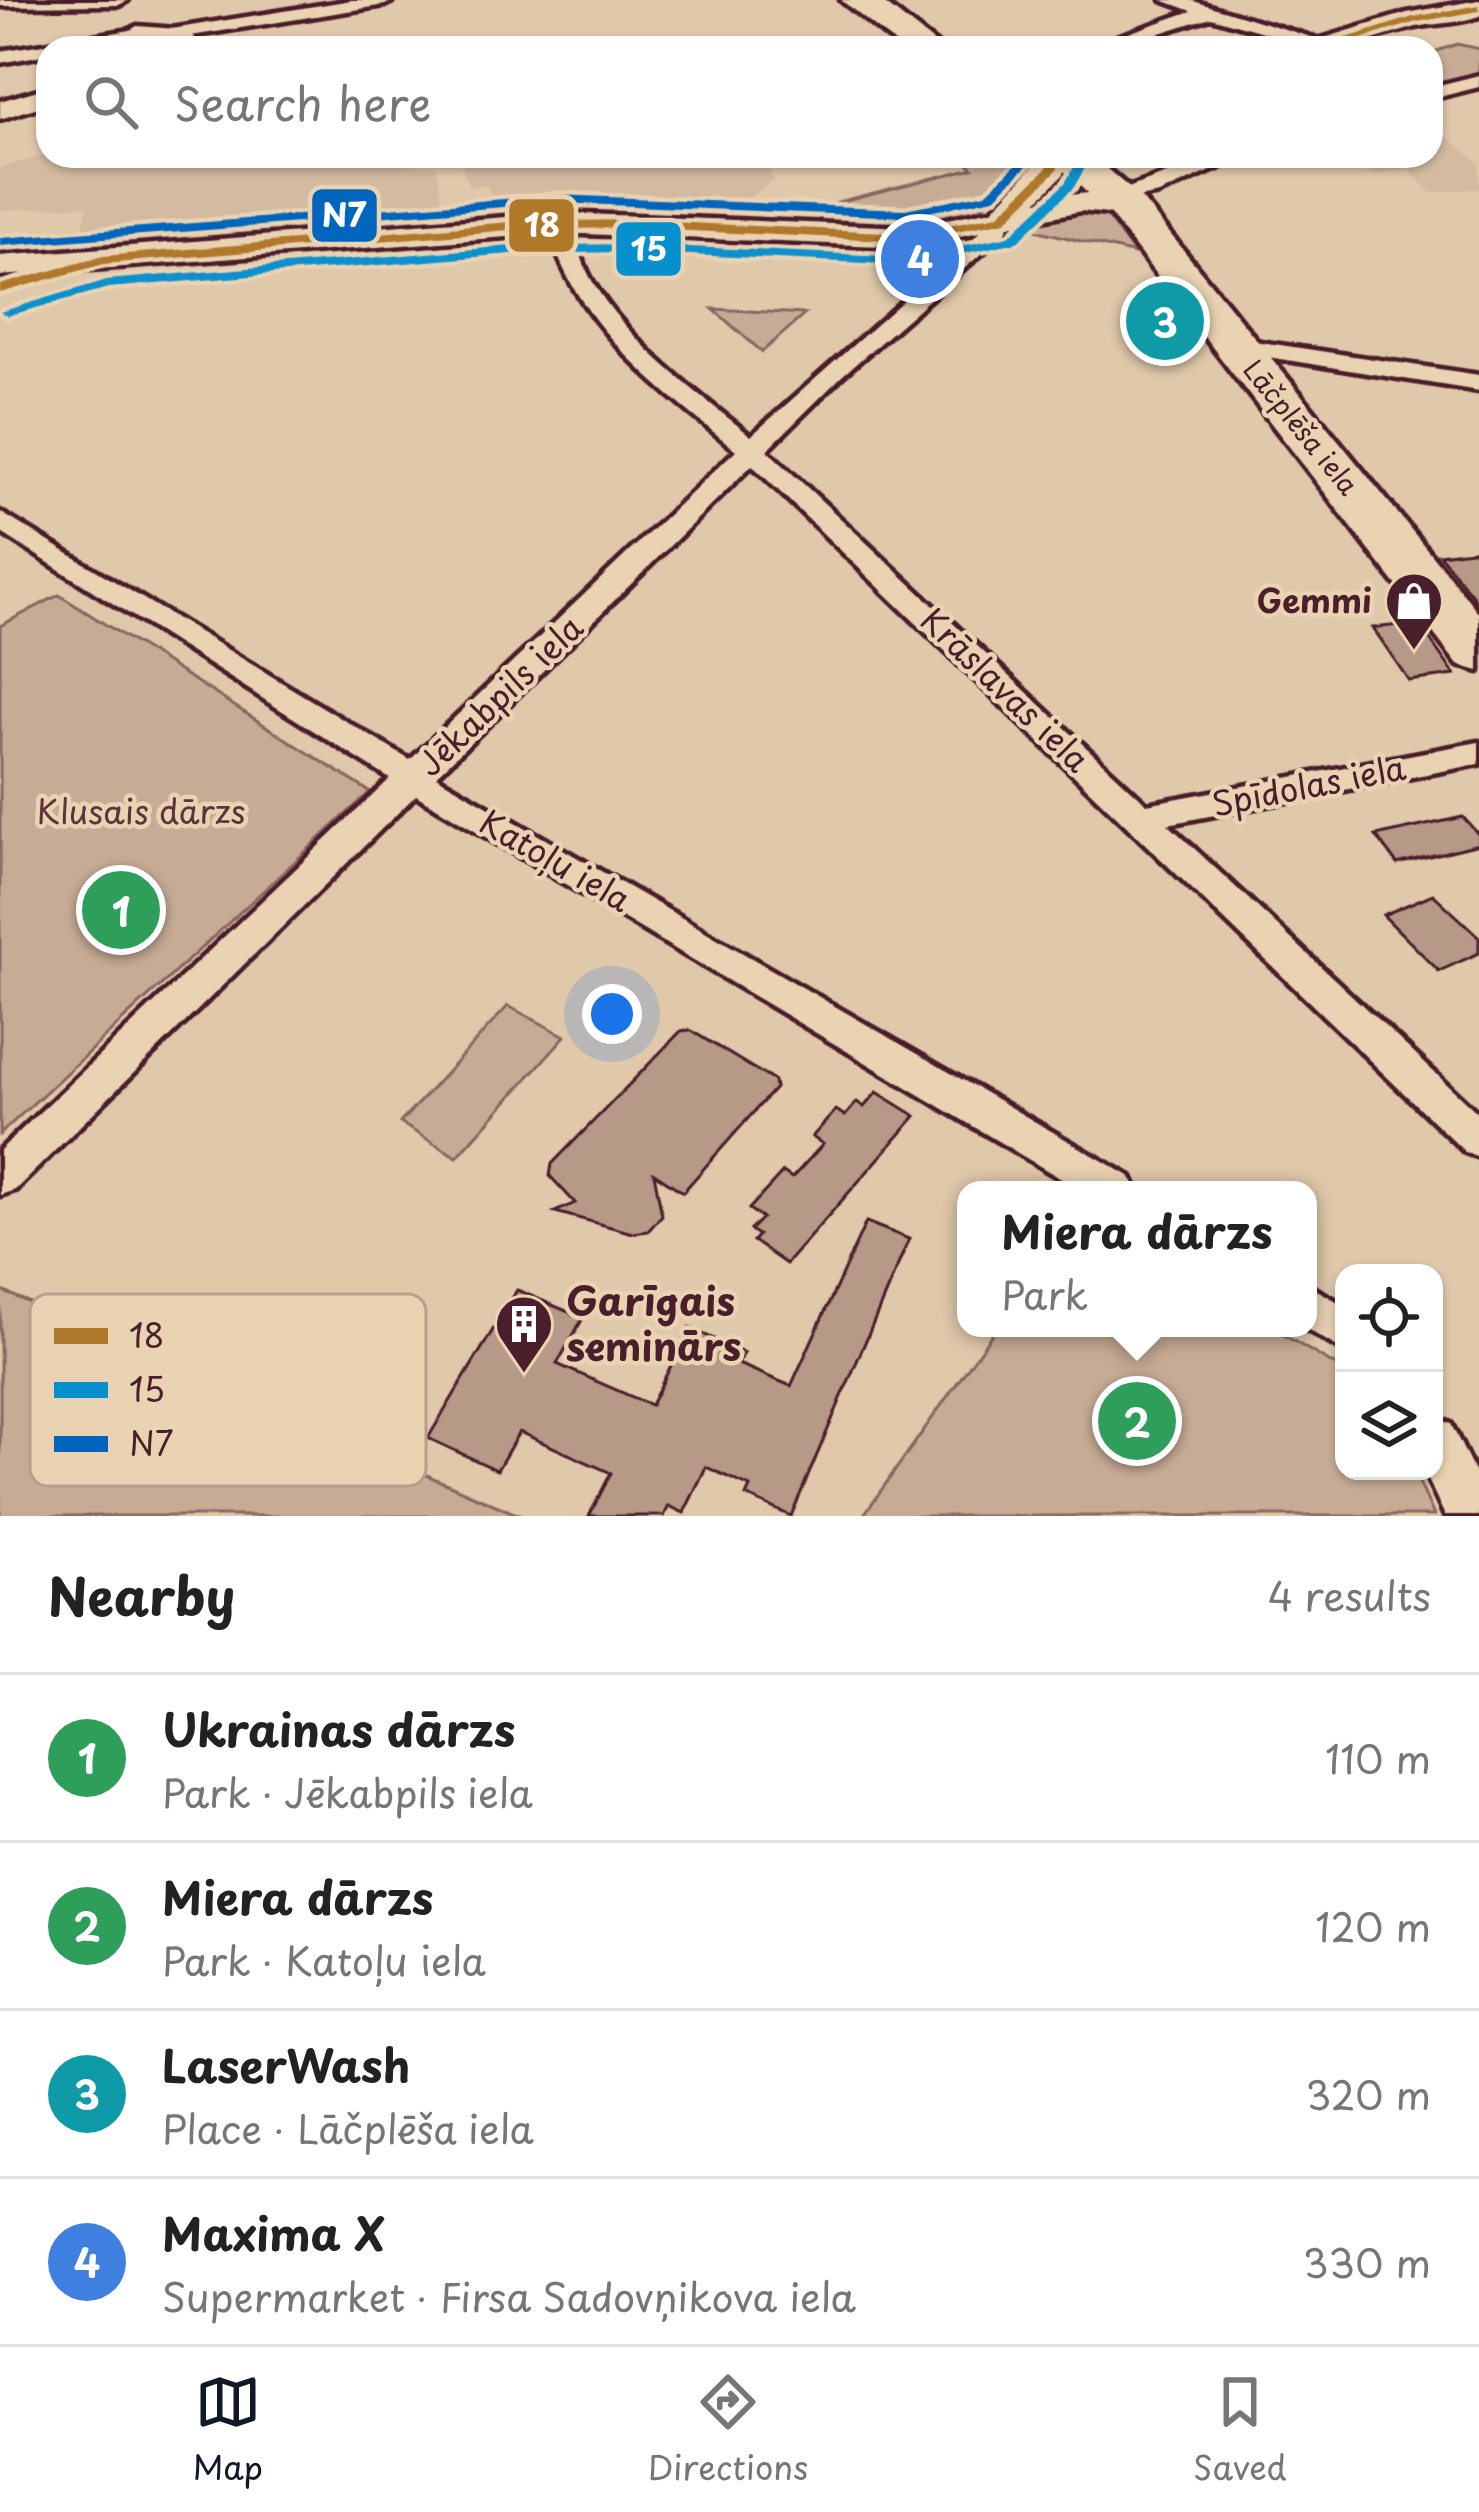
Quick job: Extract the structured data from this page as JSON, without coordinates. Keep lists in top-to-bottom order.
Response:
{
  "streets": {
    "highway": ["Lāčplēša iela"],
    "street": [
      "Krāslavas iela",
      "Jēkabpils iela",
      "Spīdolas iela",
      "Katoļu iela"
    ]
  },
  "crossings": [
    ["Krāslavas iela", "Jēkabpils iela"],
    ["Krāslavas iela", "Spīdolas iela"],
    ["Jēkabpils iela", "Katoļu iela"]
  ],
  "parks": ["Klusais dārzs"],
  "places": {
    "shop": ["Gemmi"],
    "building": ["Garīgais seminārs"]
  },
  "lines": ["transit line 18", "transit line 15", "transit line N7"],
  "legend": ["18", "15", "N7"],
  "page": {
    "search": "Search here",
    "pins": [
      "4",
      "3",
      "1",
      "2"
    ],
    "popup": ["Miera dārzs", "Park"],
    "heading": ["Nearby", "4 results"],
    "list": [
      {
        "mark": "1",
        "name": "Ukrainas dārzs",
        "note": "Park · Jēkabpils iela",
        "value": "110 m"
      },
      {
        "mark": "2",
        "name": "Miera dārzs",
        "note": "Park · Katoļu iela",
        "value": "120 m"
      },
      {
        "mark": "3",
        "name": "LaserWash",
        "note": "Place · Lāčplēša iela",
        "value": "320 m"
      },
      {
        "mark": "4",
        "name": "Maxima X",
        "note": "Supermarket · Firsa Sadovņikova iela",
        "value": "330 m"
      }
    ],
    "nav": ["Map", "Directions", "Saved"]
  }
}
